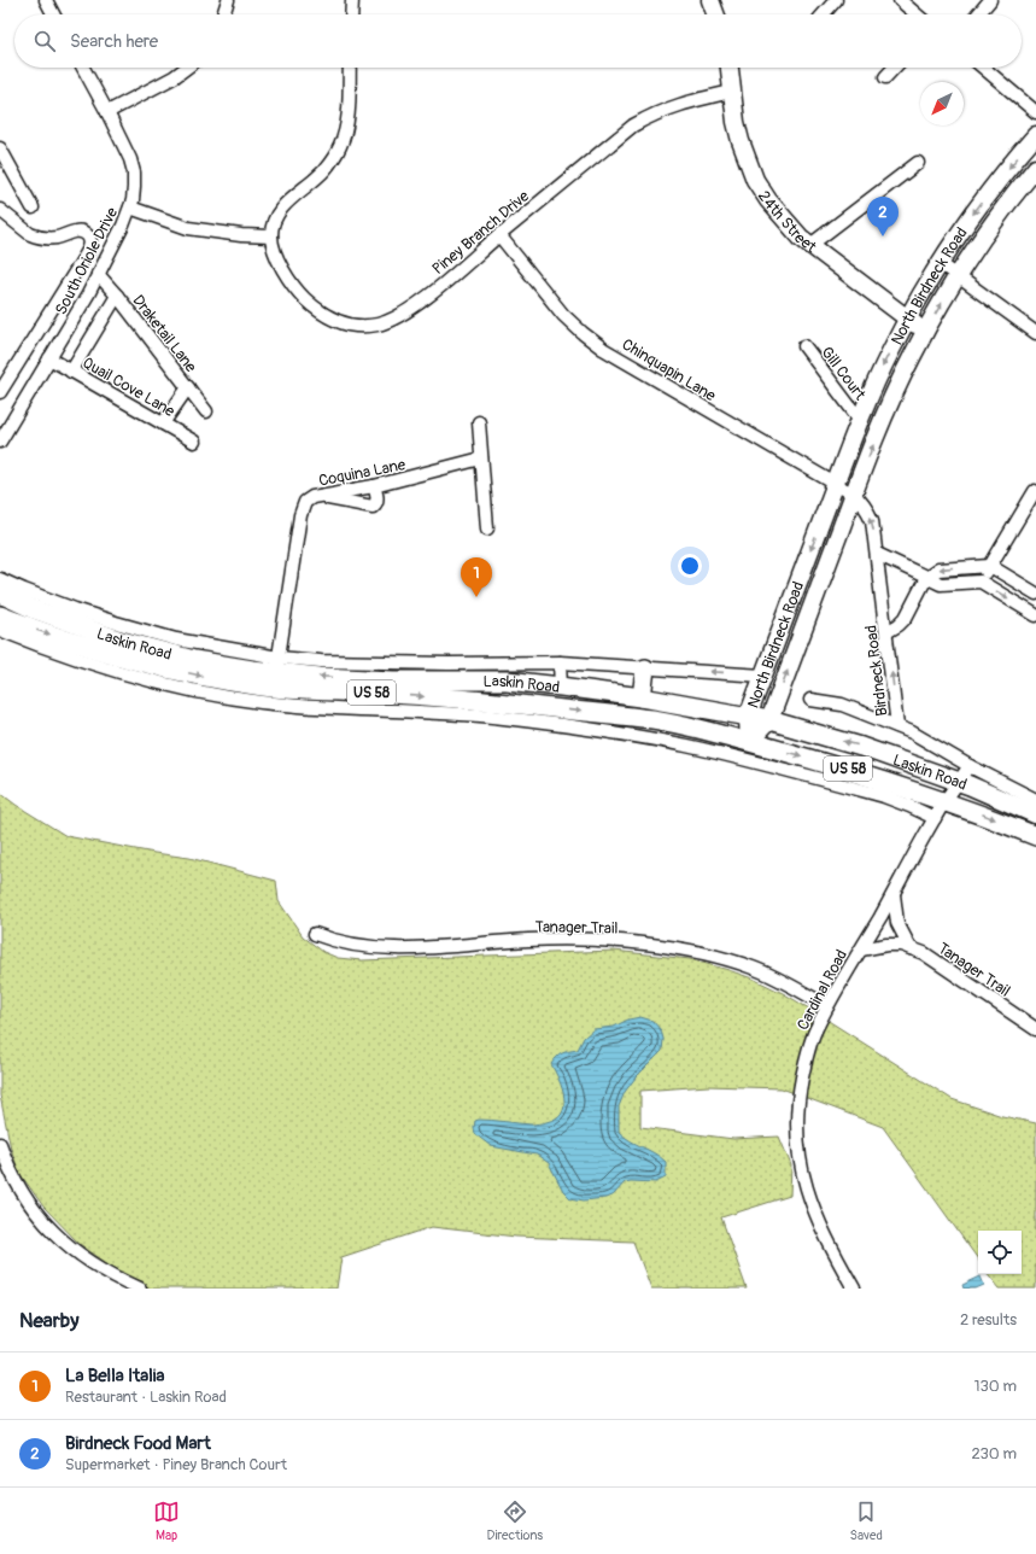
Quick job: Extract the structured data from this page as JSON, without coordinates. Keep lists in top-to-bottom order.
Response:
{
  "streets": {
    "main road": [
      "24th Street",
      "North Birdneck Road",
      "Laskin Road",
      "US 58"
    ],
    "street": [
      "Piney Branch Drive",
      "South Oriole Drive",
      "Draketail Lane",
      "Chinquapin Lane",
      "Gill Court",
      "Quail Cove Lane",
      "Coquina Lane",
      "Birdneck Road",
      "Tanager Trail",
      "Cardinal Road"
    ]
  },
  "crossings": [
    ["24th Street", "Piney Branch Drive"],
    ["24th Street", "North Birdneck Road"],
    ["Piney Branch Drive", "Chinquapin Lane"],
    ["South Oriole Drive", "Draketail Lane"],
    ["South Oriole Drive", "Quail Cove Lane"],
    ["North Birdneck Road", "Chinquapin Lane"],
    ["North Birdneck Road", "Gill Court"],
    ["North Birdneck Road", "Laskin Road"],
    ["North Birdneck Road", "Birdneck Road"],
    ["Chinquapin Lane", "Birdneck Road"],
    ["Coquina Lane", "Laskin Road"],
    ["Laskin Road", "Cardinal Road"],
    ["Tanager Trail", "Cardinal Road"]
  ],
  "one_way": ["Birdneck Road"],
  "north": "bottom left",
  "page": {
    "search": "Search here",
    "pins": ["2", "1"],
    "heading": ["Nearby", "2 results"],
    "list": [
      {
        "mark": "1",
        "name": "La Bella Italia",
        "note": "Restaurant · Laskin Road",
        "value": "130 m"
      },
      {
        "mark": "2",
        "name": "Birdneck Food Mart",
        "note": "Supermarket · Piney Branch Court",
        "value": "230 m"
      }
    ],
    "nav": ["Map", "Directions", "Saved"]
  }
}
